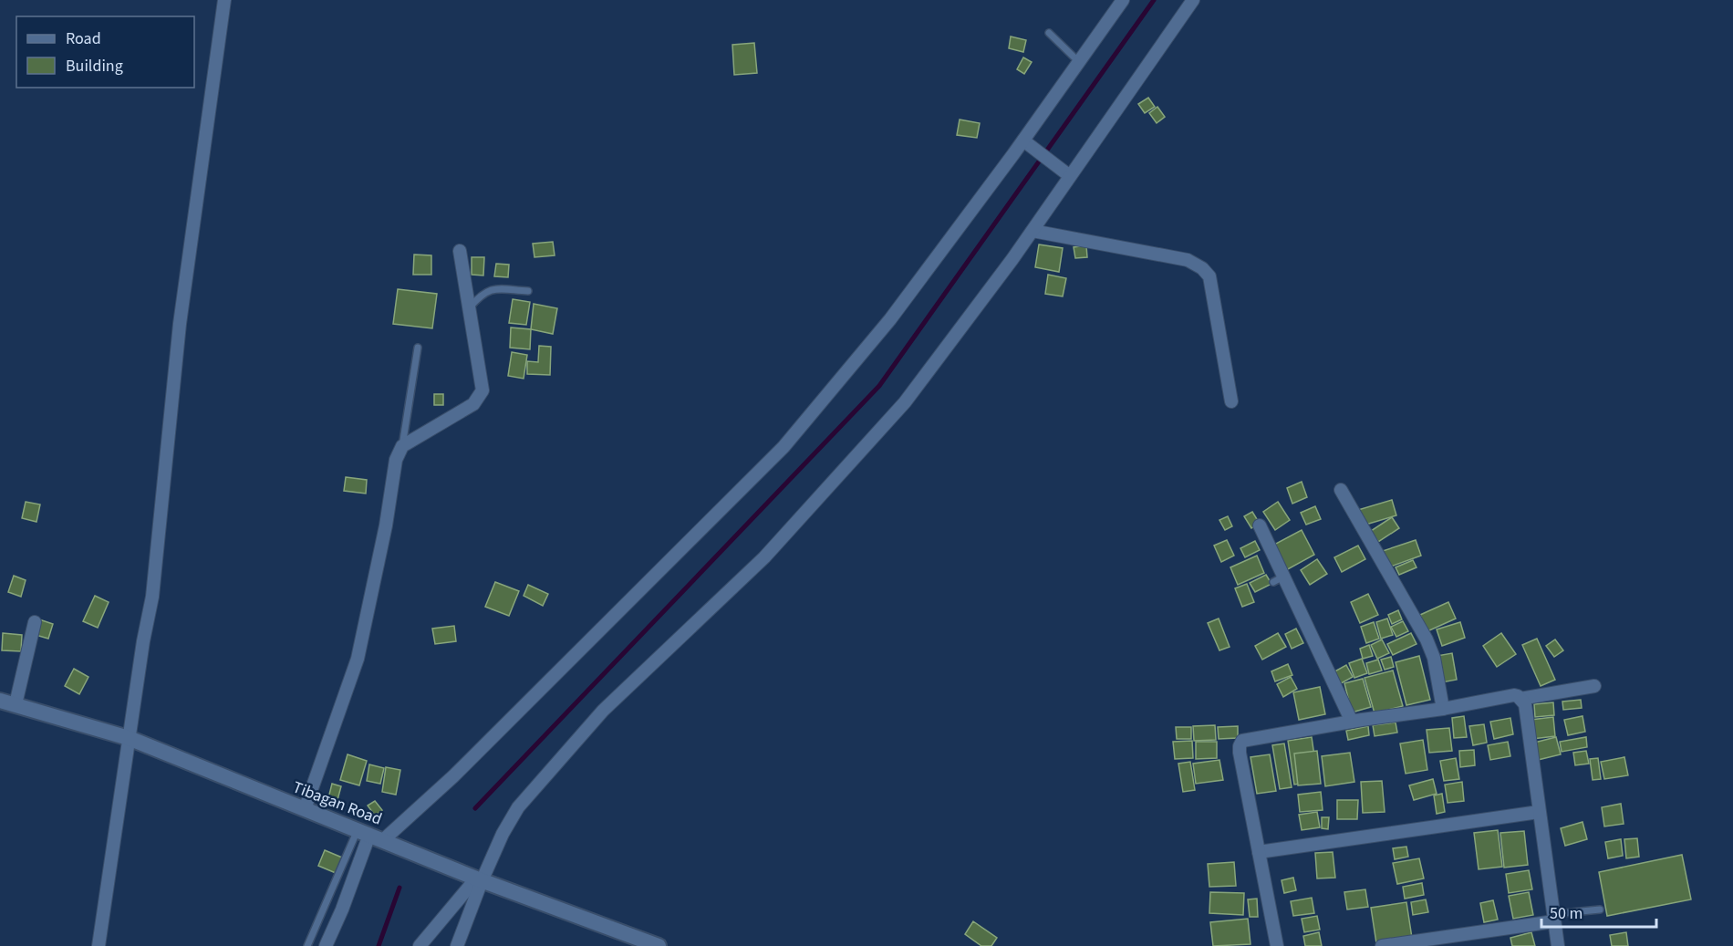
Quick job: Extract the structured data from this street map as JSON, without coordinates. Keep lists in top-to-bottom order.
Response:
{
  "streets": {
    "main road": ["Tibagan Road"]
  },
  "legend": ["Road", "Building"],
  "scale_bar": "50 m"
}
